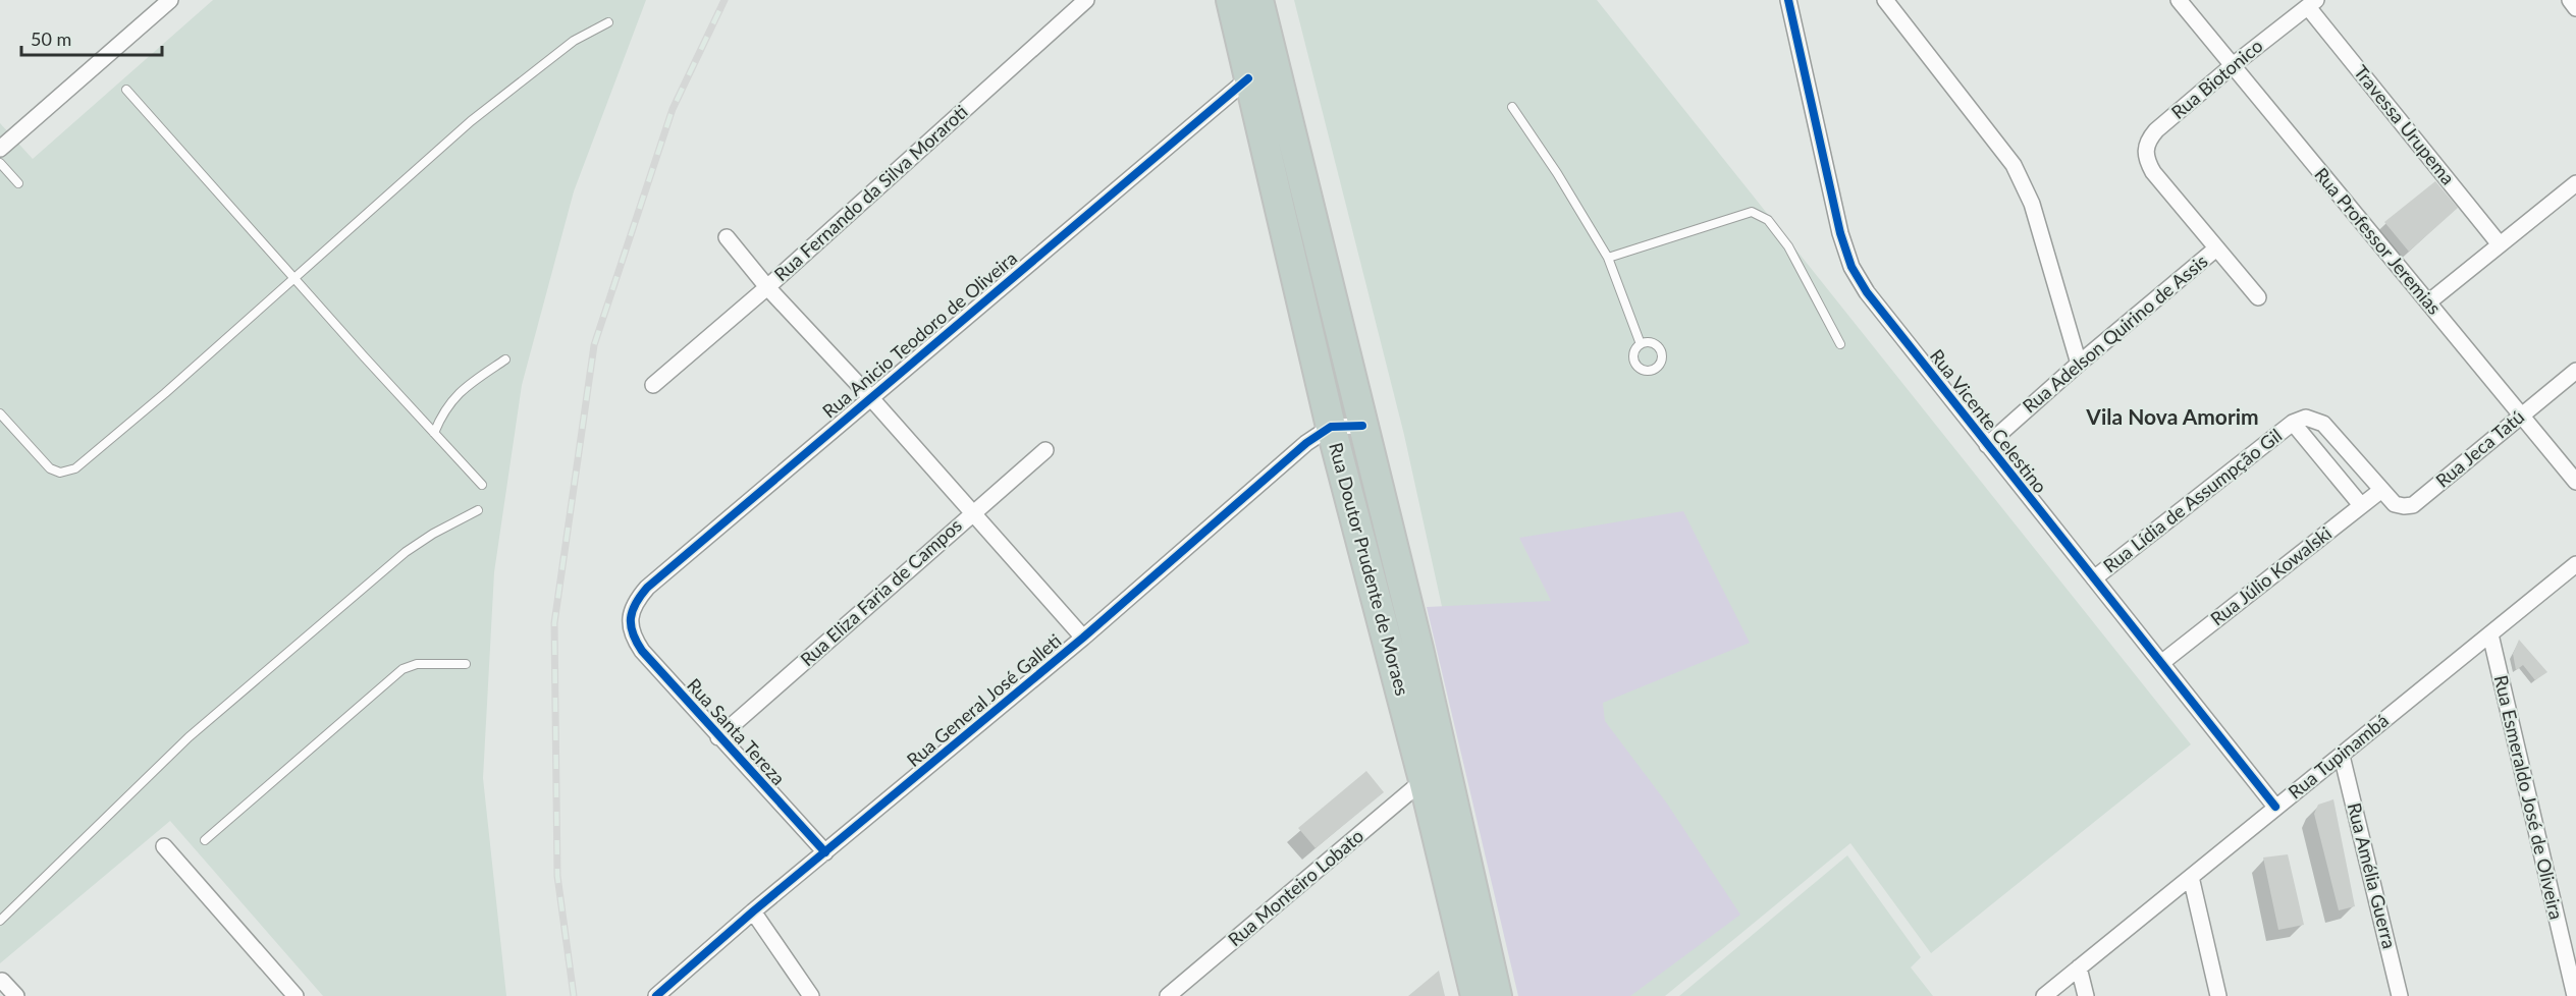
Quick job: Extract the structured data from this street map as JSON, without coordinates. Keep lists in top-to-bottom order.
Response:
{
  "streets": {
    "highway": ["Rua Doutor Prudente de Moraes"],
    "street": [
      "Rua Biotonico",
      "Travessa Urupema",
      "Rua Fernando da Silva Moraroti",
      "Rua Professor Jeremias",
      "Rua Adelson Quirino de Assis",
      "Rua Anicio Teodoro de Oliveira",
      "Rua Vicente Celestino",
      "Rua Jeca Tatú",
      "Rua Lídia de Assumpção Gil",
      "Rua Júlio Kowalski",
      "Rua Eliza Faria de Campos",
      "Rua General José Galleti",
      "Rua Santa Tereza",
      "Rua Tupinambá",
      "Rua Esmeraldo José de Oliveira",
      "Rua Amélia Guerra",
      "Rua Monteiro Lobato"
    ]
  },
  "crossings": [
    ["Rua Biotonico", "Travessa Urupema"],
    ["Rua Biotonico", "Rua Professor Jeremias"],
    ["Rua Biotonico", "Rua Adelson Quirino de Assis"],
    ["Rua Professor Jeremias", "Rua Jeca Tatú"],
    ["Rua Adelson Quirino de Assis", "Rua Vicente Celestino"],
    ["Rua Anicio Teodoro de Oliveira", "Rua Doutor Prudente de Moraes"],
    ["Rua Anicio Teodoro de Oliveira", "Rua Santa Tereza"],
    ["Rua Vicente Celestino", "Rua Lídia de Assumpção Gil"],
    ["Rua Vicente Celestino", "Rua Júlio Kowalski"],
    ["Rua Vicente Celestino", "Rua Tupinambá"],
    ["Rua Jeca Tatú", "Rua Lídia de Assumpção Gil"],
    ["Rua Jeca Tatú", "Rua Júlio Kowalski"],
    ["Rua Lídia de Assumpção Gil", "Rua Júlio Kowalski"],
    ["Rua Doutor Prudente de Moraes", "Rua General José Galleti"],
    ["Rua Doutor Prudente de Moraes", "Rua Monteiro Lobato"],
    ["Rua Eliza Faria de Campos", "Rua Santa Tereza"],
    ["Rua General José Galleti", "Rua Santa Tereza"],
    ["Rua Tupinambá", "Rua Esmeraldo José de Oliveira"],
    ["Rua Tupinambá", "Rua Amélia Guerra"]
  ],
  "districts": ["Vila Nova Amorim"],
  "scale_bar": "50 m"
}
